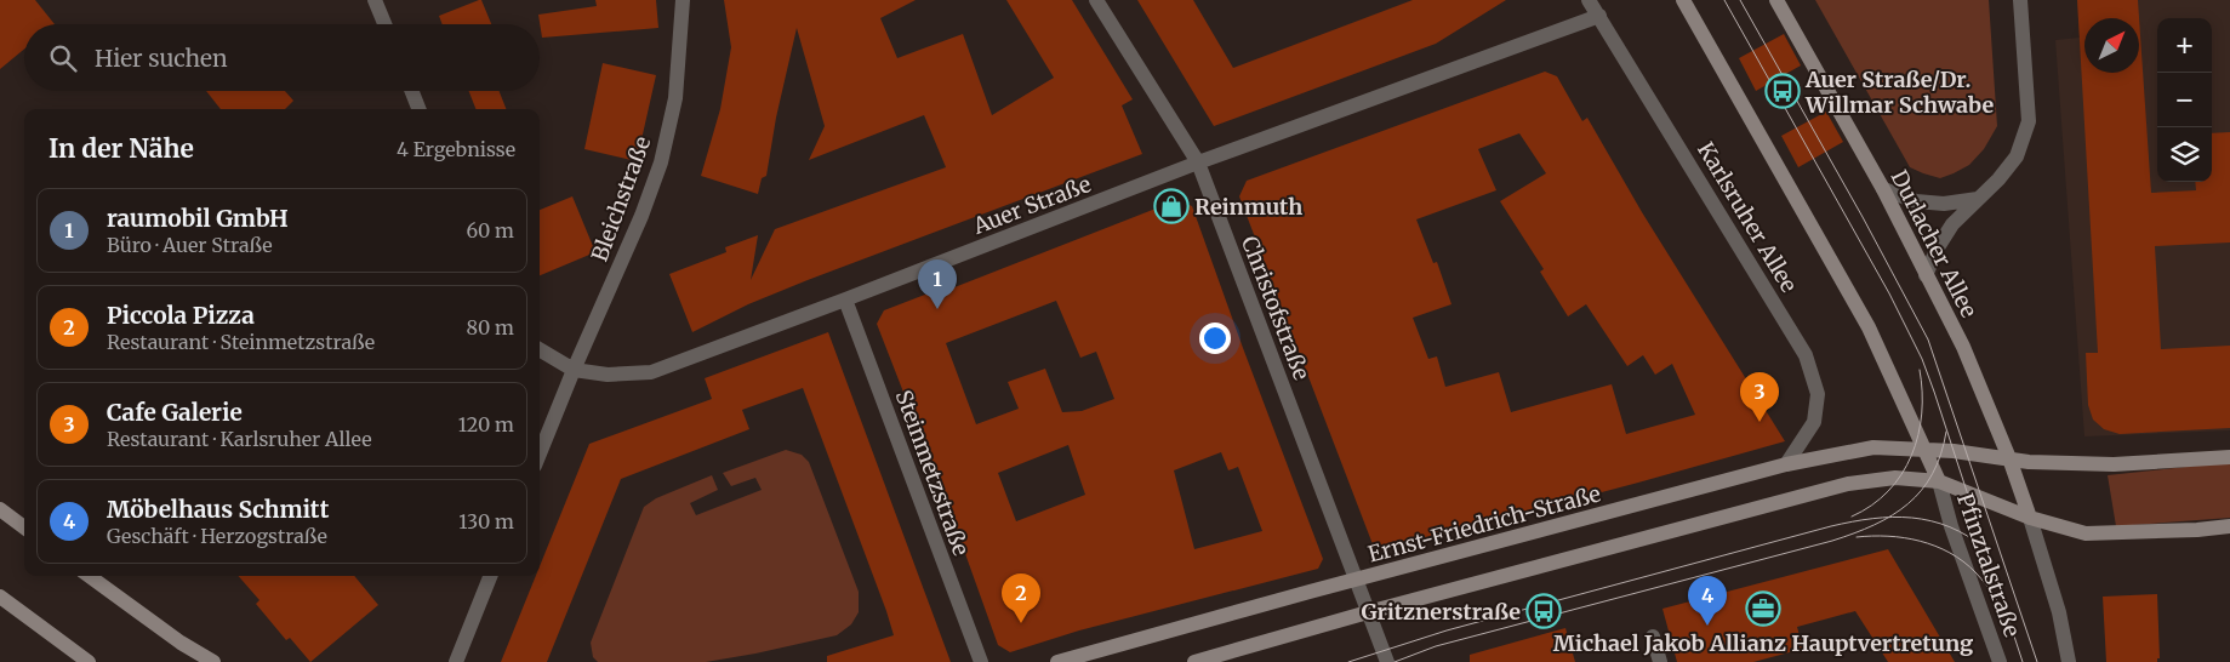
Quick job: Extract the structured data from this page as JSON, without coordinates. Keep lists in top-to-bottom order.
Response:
{
  "streets": {
    "main road": ["Durlacher Allee", "Ernst-Friedrich-Straße"],
    "street": [
      "Bleichstraße",
      "Auer Straße",
      "Karlsruher Allee",
      "Christofstraße",
      "Steinmetzstraße",
      "Pfinztalstraße"
    ]
  },
  "crossings": [
    ["Bleichstraße", "Auer Straße"],
    ["Auer Straße", "Karlsruher Allee"],
    ["Auer Straße", "Christofstraße"],
    ["Auer Straße", "Steinmetzstraße"],
    ["Karlsruher Allee", "Ernst-Friedrich-Straße"],
    ["Durlacher Allee", "Ernst-Friedrich-Straße"],
    ["Christofstraße", "Ernst-Friedrich-Straße"]
  ],
  "places": {
    "bus stop": ["Auer Straße/Dr. Willmar Schwabe", "Gritznerstraße"],
    "shop": ["Reinmuth"],
    "office": ["Michael Jakob Allianz Hauptvertretung"]
  },
  "north": "top right",
  "page": {
    "map_buttons": ["+", "−"],
    "search": "Hier suchen",
    "heading": ["In der Nähe", "4 Ergebnisse"],
    "list": [
      {
        "mark": "1",
        "name": "raumobil GmbH",
        "note": "Büro · Auer Straße",
        "value": "60 m"
      },
      {
        "mark": "2",
        "name": "Piccola Pizza",
        "note": "Restaurant · Steinmetzstraße",
        "value": "80 m"
      },
      {
        "mark": "3",
        "name": "Cafe Galerie",
        "note": "Restaurant · Karlsruher Allee",
        "value": "120 m"
      },
      {
        "mark": "4",
        "name": "Möbelhaus Schmitt",
        "note": "Geschäft · Herzogstraße",
        "value": "130 m"
      }
    ],
    "pins": [
      "1",
      "3",
      "2",
      "4"
    ]
  }
}
